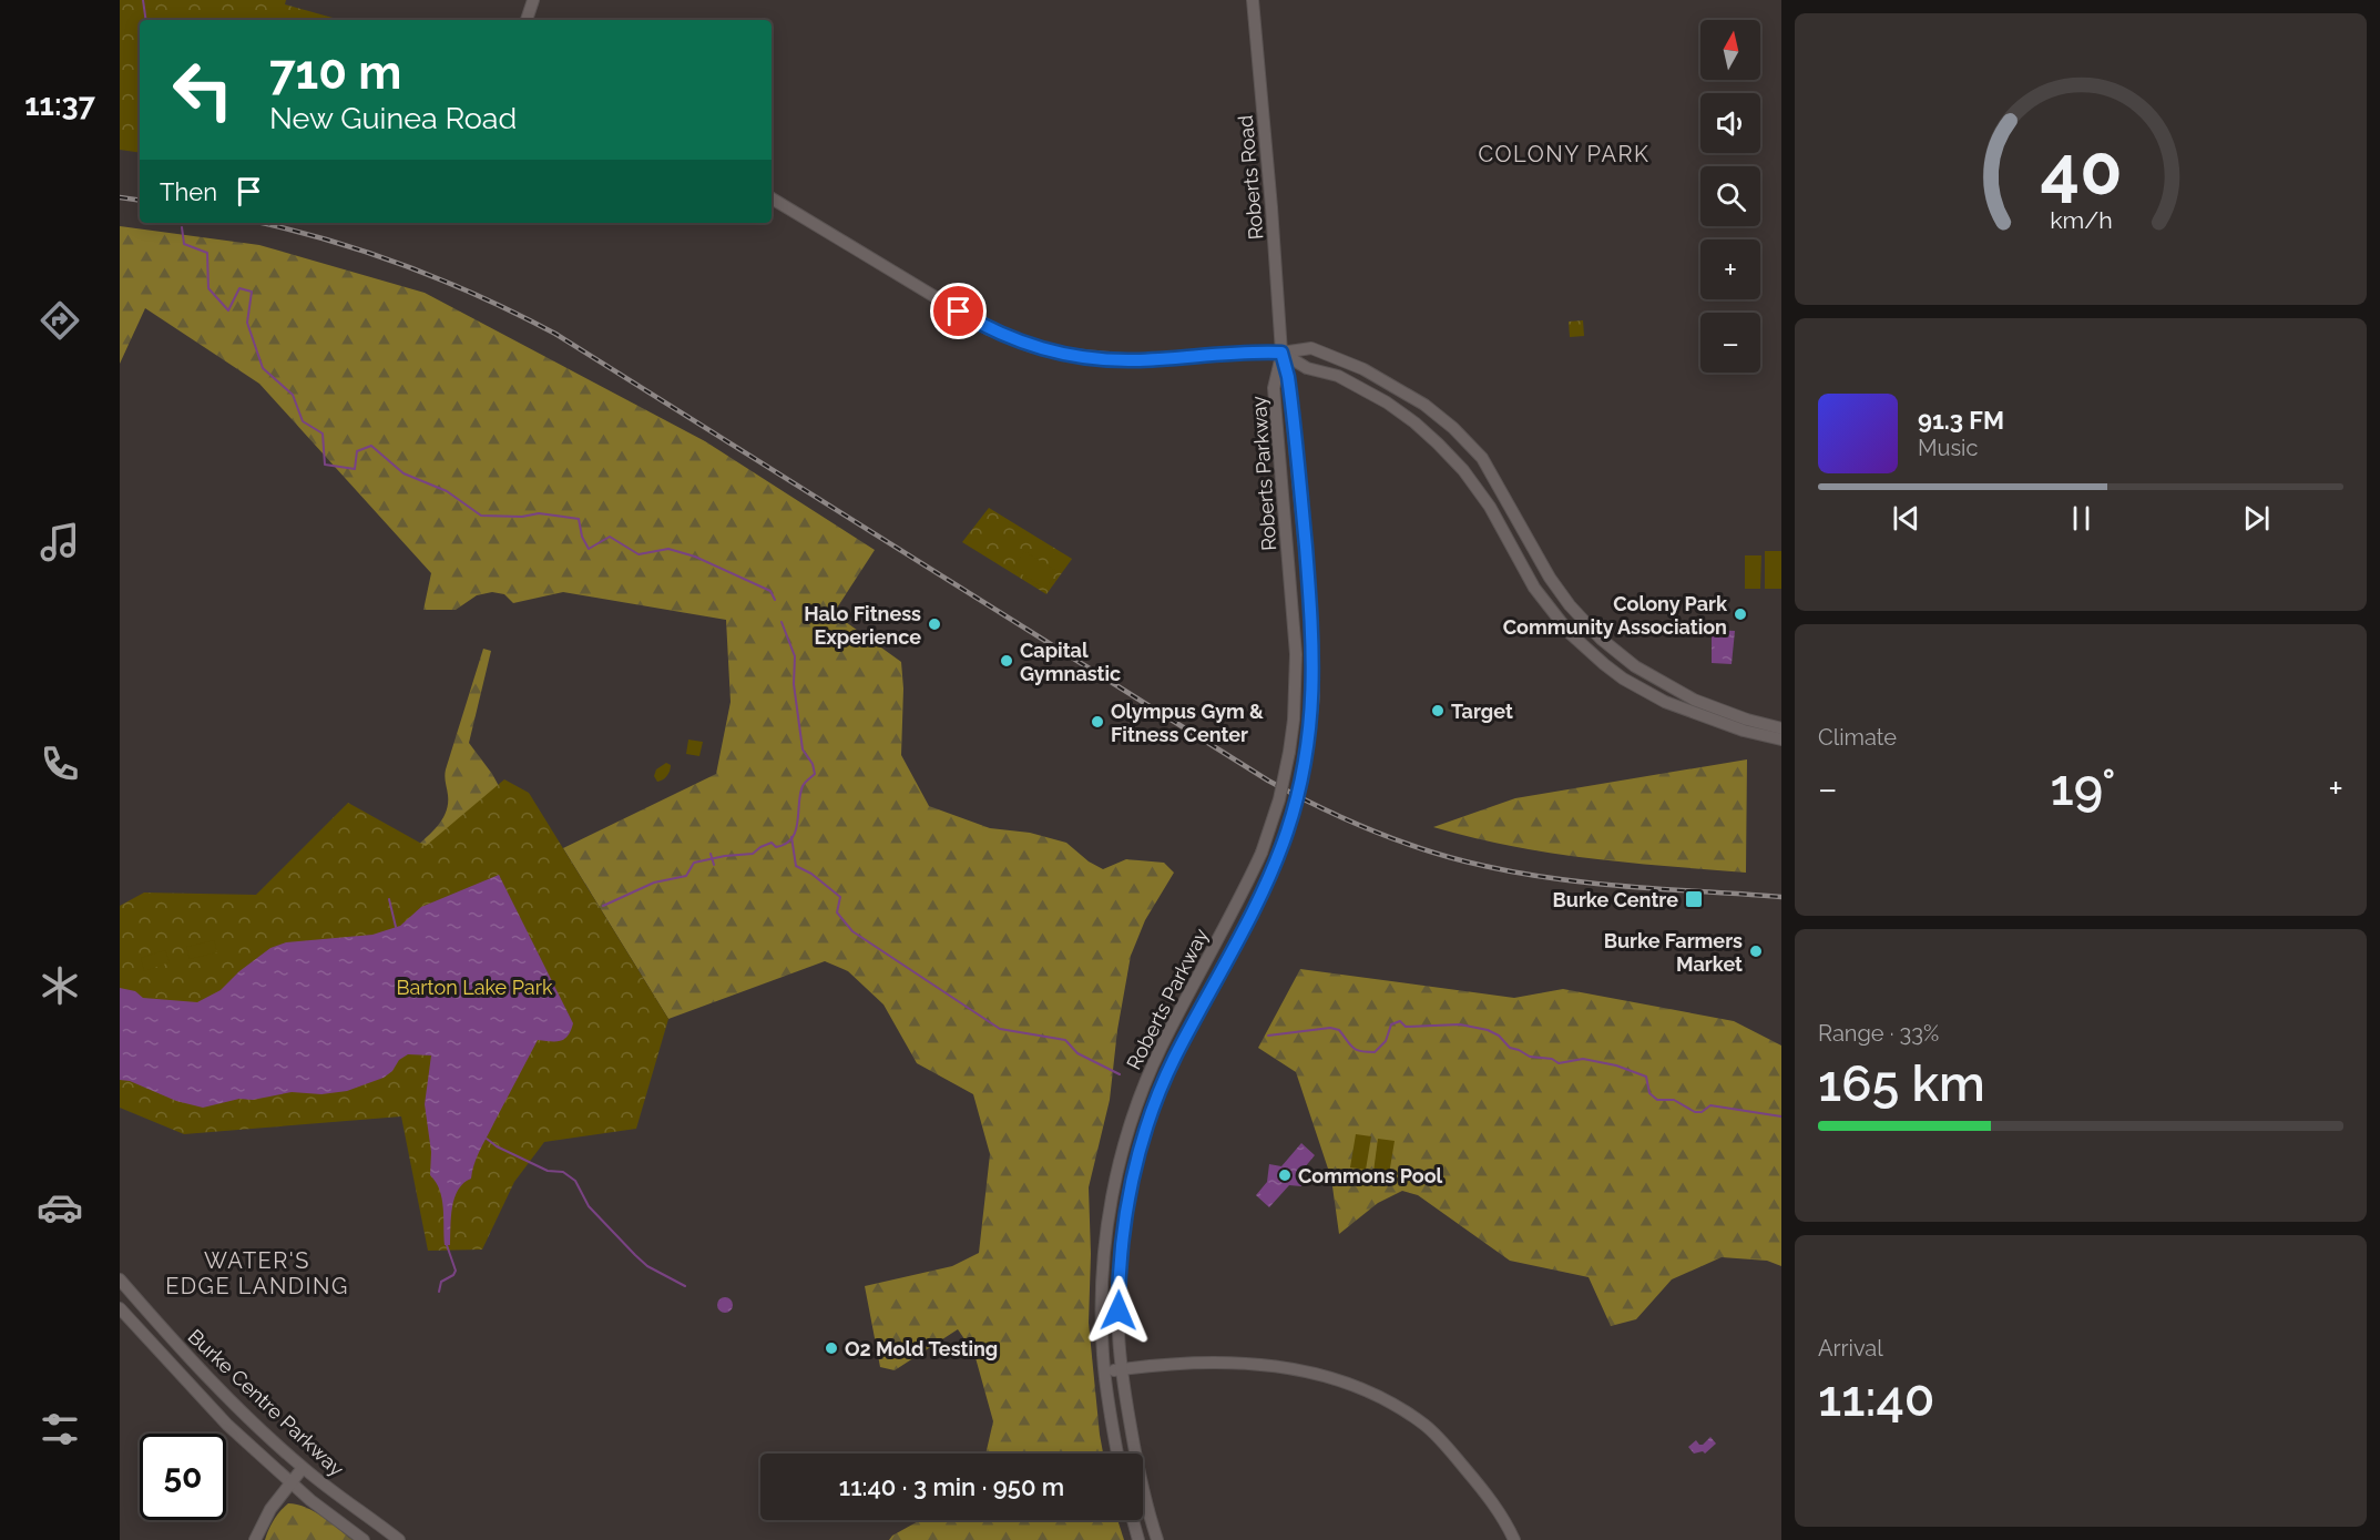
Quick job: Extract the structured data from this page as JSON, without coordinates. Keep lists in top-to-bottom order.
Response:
{
  "streets": {
    "main road": ["Roberts Road", "Roberts Parkway", "Burke Centre Parkway"]
  },
  "crossings": [
    ["Roberts Road", "Roberts Parkway"]
  ],
  "districts": ["COLONY PARK", "WATER'S EDGE LANDING"],
  "parks": ["Barton Lake Park"],
  "places": {
    "other": [
      "Colony Park Community Association",
      "Halo Fitness Experience",
      "Capital Gymnastic",
      "Target",
      "Olympus Gym & Fitness Center",
      "Burke Farmers Market",
      "Commons Pool",
      "O2 Mold Testing"
    ],
    "transit": ["Burke Centre"]
  },
  "north": "top",
  "page": {
    "tabs": "11:37",
    "map_buttons": ["+", "−"],
    "turn": ["710 m", "New Guinea Road"],
    "then": "Then",
    "song": ["91.3 FM", "Music"],
    "tile": [
      "Climate",
      ["Range · 33%", "165 km"],
      ["Arrival", "11:40"]
    ],
    "heat": ["−", "19°", "+"],
    "limit": "50",
    "trip": "11:40 · 3 min · 950 m",
    "gauge": ["40", "km/h"]
  }
}
